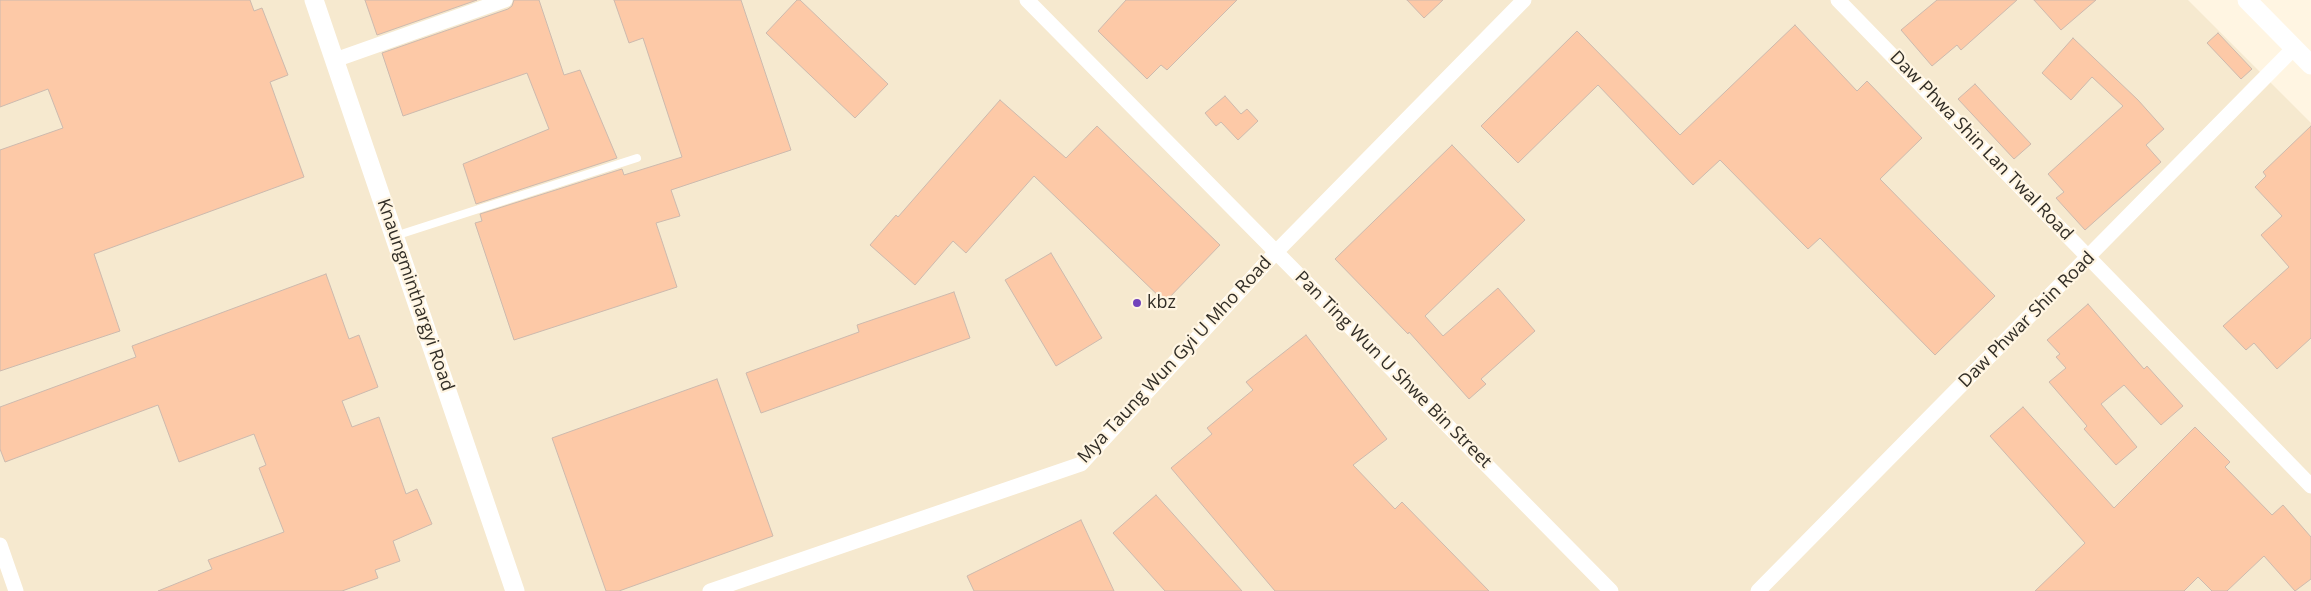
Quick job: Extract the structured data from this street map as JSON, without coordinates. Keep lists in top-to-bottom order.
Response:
{
  "streets": {
    "street": [
      "Daw Phwa Shin Lan Twal Road",
      "Knaungminthargyi Road",
      "Daw Phwar Shin Road",
      "Mya Taung Wun Gyi U Mho Road",
      "Pan Ting Wun U Shwe Bin Street"
    ]
  },
  "crossings": [
    ["Daw Phwa Shin Lan Twal Road", "Daw Phwar Shin Road"],
    ["Mya Taung Wun Gyi U Mho Road", "Pan Ting Wun U Shwe Bin Street"]
  ],
  "places": ["kbz"]
}
